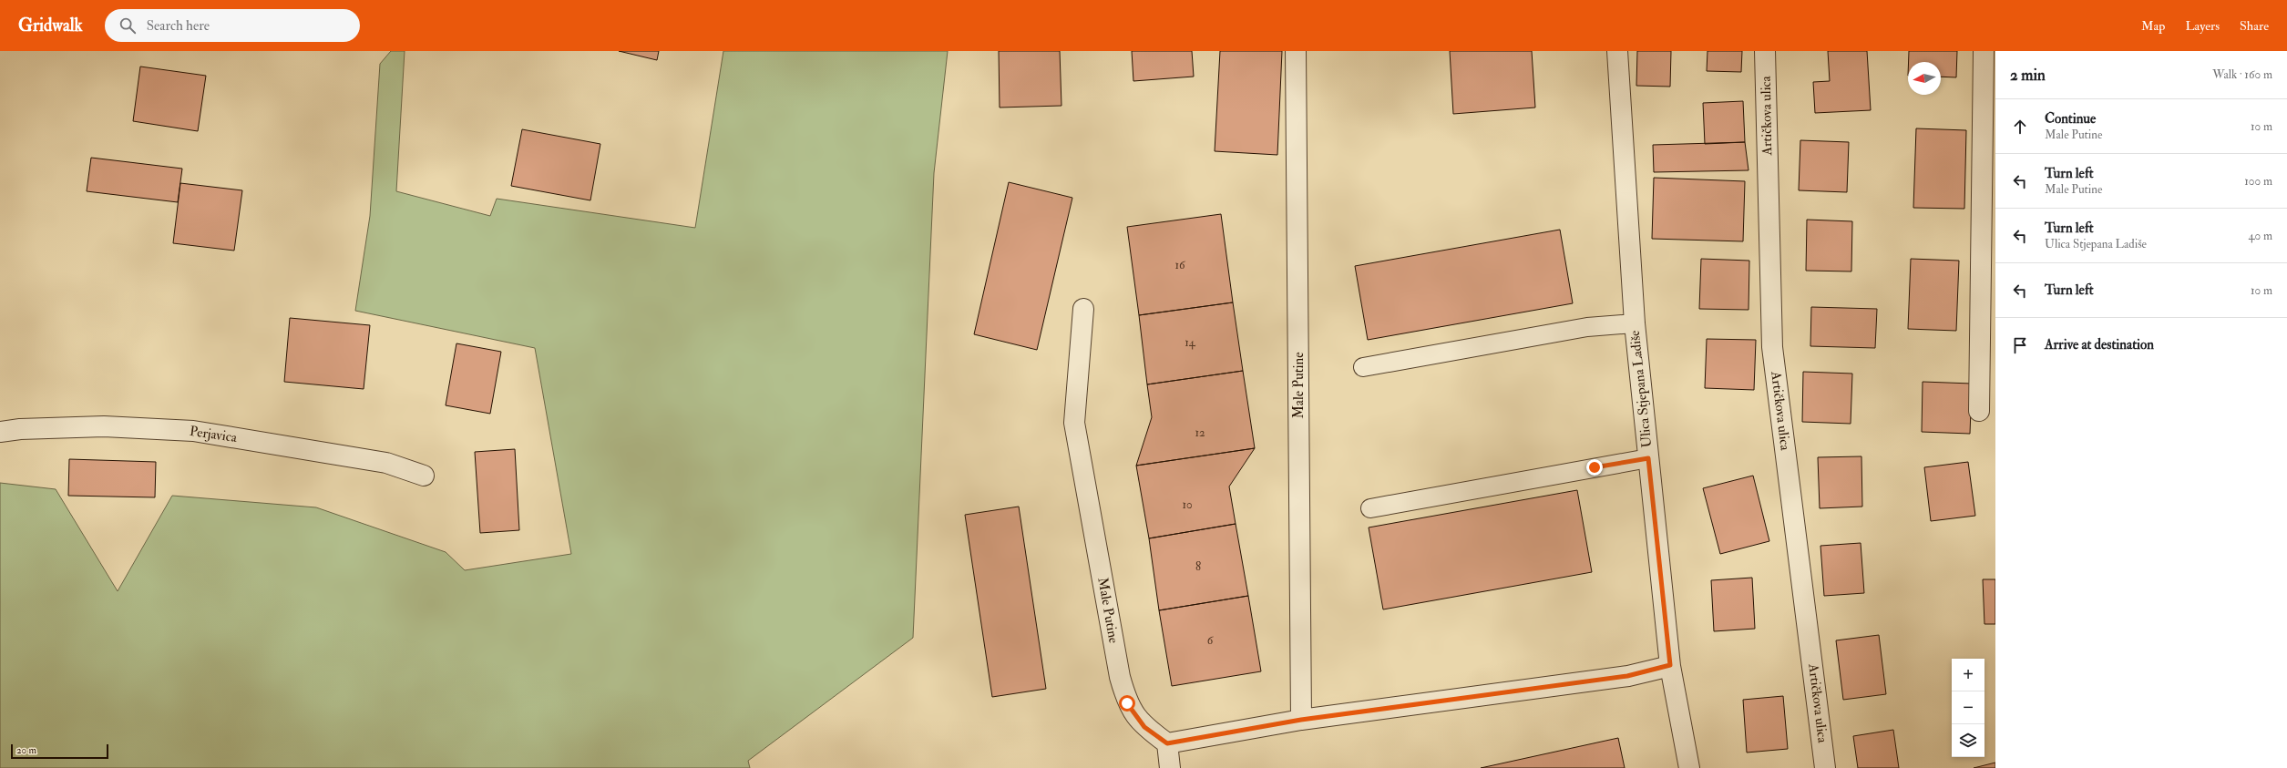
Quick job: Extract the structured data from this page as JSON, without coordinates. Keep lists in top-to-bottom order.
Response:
{
  "streets": {
    "street": [
      "Artičkova ulica",
      "Male Putine",
      "Ulica Stjepana Ladiše",
      "Perjavica"
    ]
  },
  "house_numbers": [
    "16",
    "14",
    "12",
    "10",
    "8",
    "6"
  ],
  "scale_bar": "20 m",
  "north": "left",
  "page": {
    "header": "Gridwalk",
    "search": "Search here",
    "nav": ["Map", "Layers", "Share"],
    "heading": ["2 min", "Walk · 160 m"],
    "list": [
      ["Continue", "Male Putine", "10 m"],
      ["Turn left", "Male Putine", "100 m"],
      ["Turn left", "Ulica Stjepana Ladiše", "40 m"],
      ["Turn left", "10 m"],
      "Arrive at destination"
    ],
    "map_buttons": ["+", "−"],
    "scale": "20 m"
  }
}
